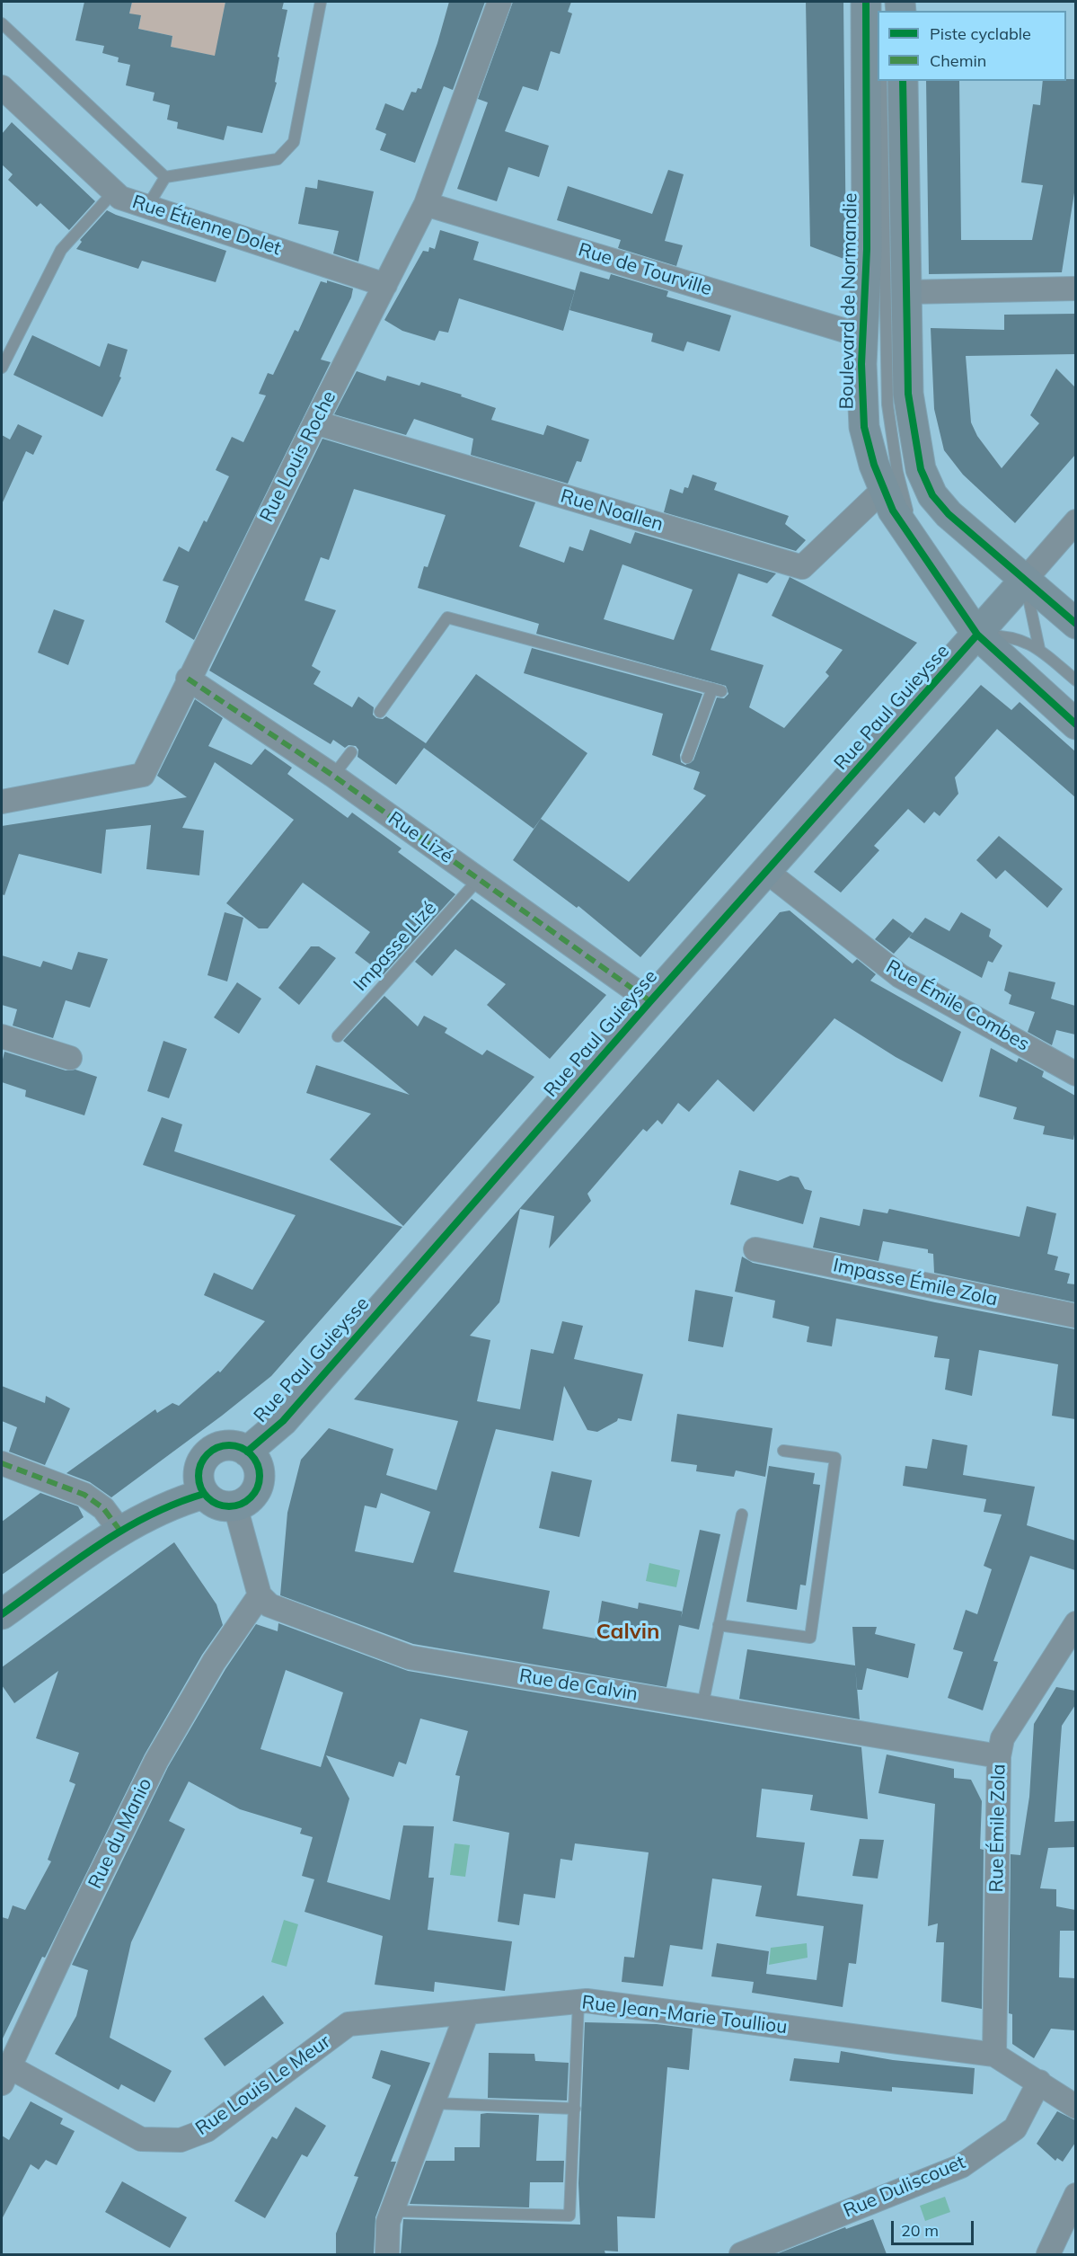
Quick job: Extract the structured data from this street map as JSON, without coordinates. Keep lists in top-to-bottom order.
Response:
{
  "streets": {
    "main road": ["Boulevard de Normandie", "Rue Paul Guieysse"],
    "street": [
      "Rue Étienne Dolet",
      "Rue de Tourville",
      "Rue Louis Roche",
      "Rue Noallen",
      "Rue Lizé",
      "Rue Émile Combes",
      "Impasse Émile Zola",
      "Rue de Calvin",
      "Rue Émile Zola",
      "Rue du Manio",
      "Rue Jean-Marie Toulliou",
      "Rue Louis Le Meur",
      "Rue Duliscouet"
    ],
    "lane": ["Impasse Lizé"]
  },
  "crossings": [
    ["Rue Étienne Dolet", "Rue Louis Roche"],
    ["Rue de Tourville", "Boulevard de Normandie"],
    ["Rue de Tourville", "Rue Louis Roche"],
    ["Boulevard de Normandie", "Rue Noallen"],
    ["Boulevard de Normandie", "Rue Paul Guieysse"],
    ["Rue Louis Roche", "Rue Noallen"],
    ["Rue Louis Roche", "Rue Lizé"],
    ["Rue Paul Guieysse", "Rue Lizé"],
    ["Rue Paul Guieysse", "Rue Émile Combes"],
    ["Rue Lizé", "Impasse Lizé"],
    ["Rue de Calvin", "Rue Émile Zola"],
    ["Rue de Calvin", "Rue du Manio"],
    ["Rue Émile Zola", "Rue Jean-Marie Toulliou"],
    ["Rue du Manio", "Rue Louis Le Meur"],
    ["Rue Jean-Marie Toulliou", "Rue Louis Le Meur"]
  ],
  "districts": ["Calvin"],
  "legend": ["Piste cyclable", "Chemin"],
  "scale_bar": "20 m"
}
